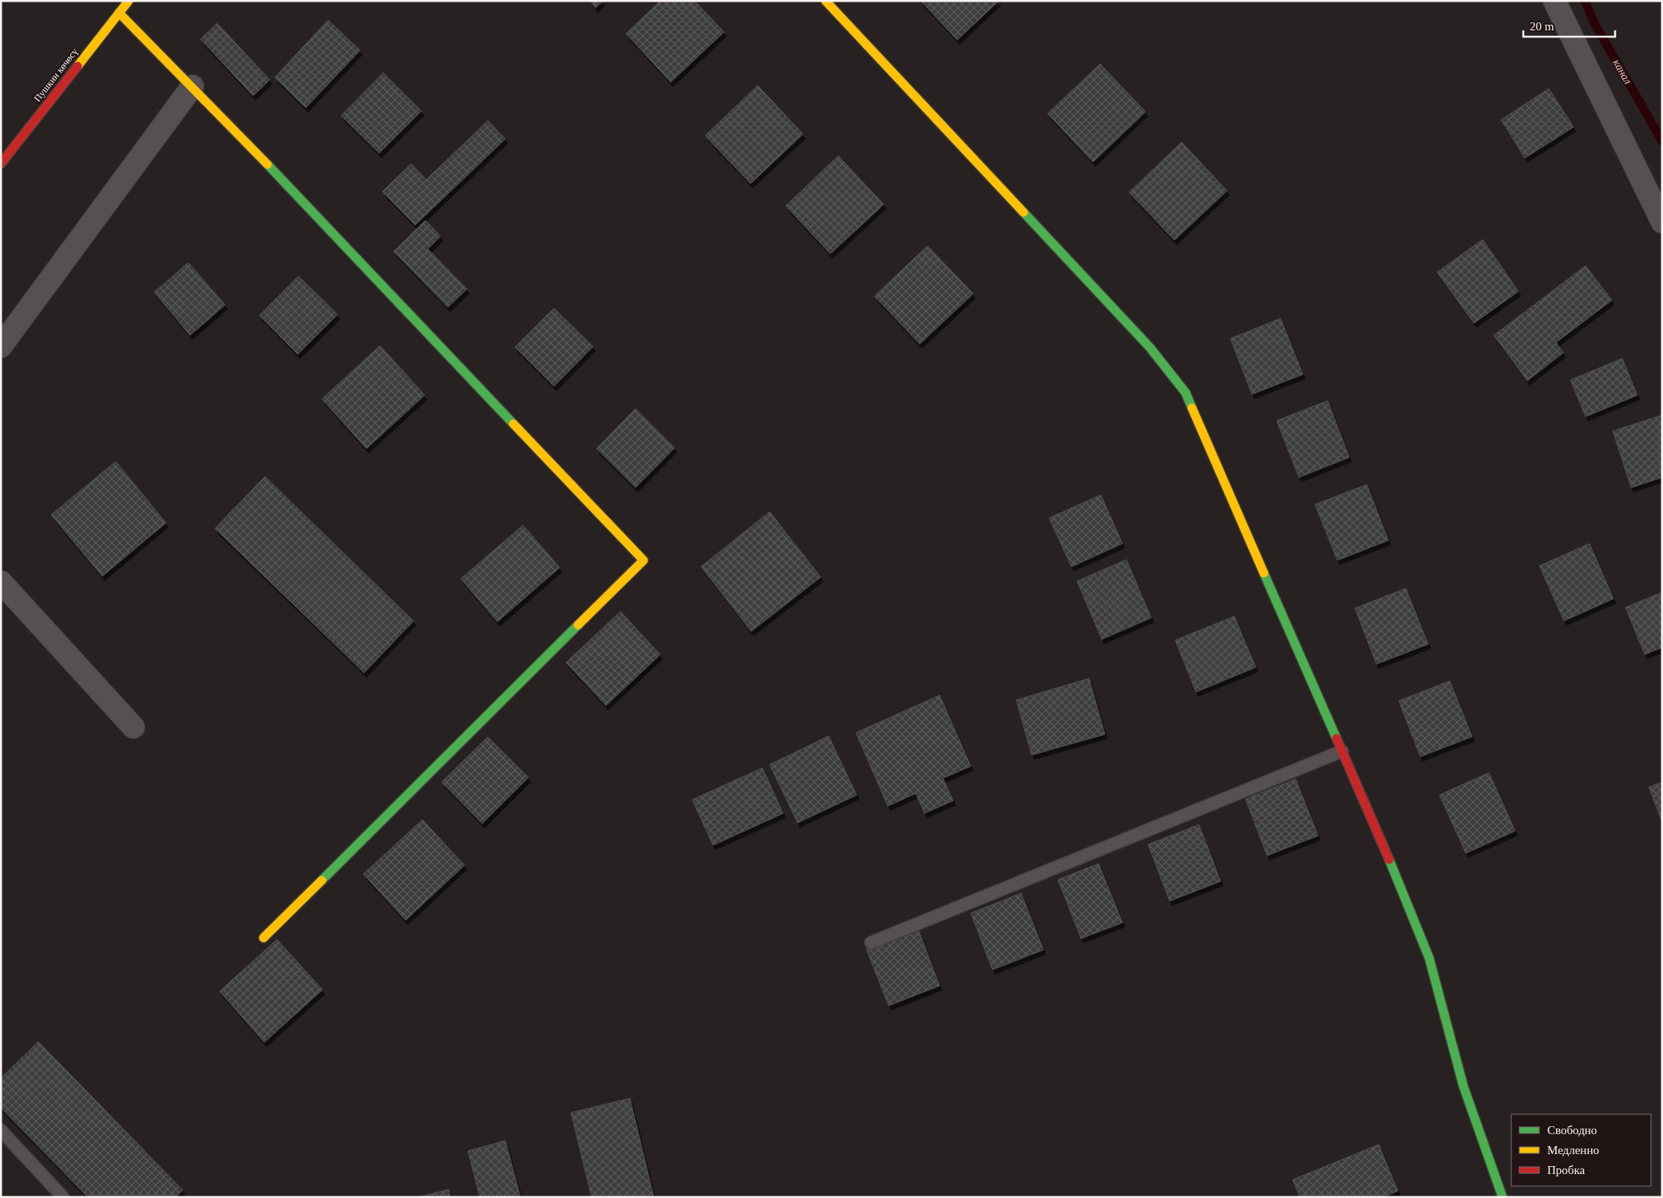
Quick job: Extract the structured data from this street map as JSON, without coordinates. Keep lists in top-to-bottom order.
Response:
{
  "streets": {
    "main road": ["Пушкин көчөсү"]
  },
  "water": ["канал"],
  "legend": ["Свободно", "Медленно", "Пробка"],
  "scale_bar": "20 m"
}
